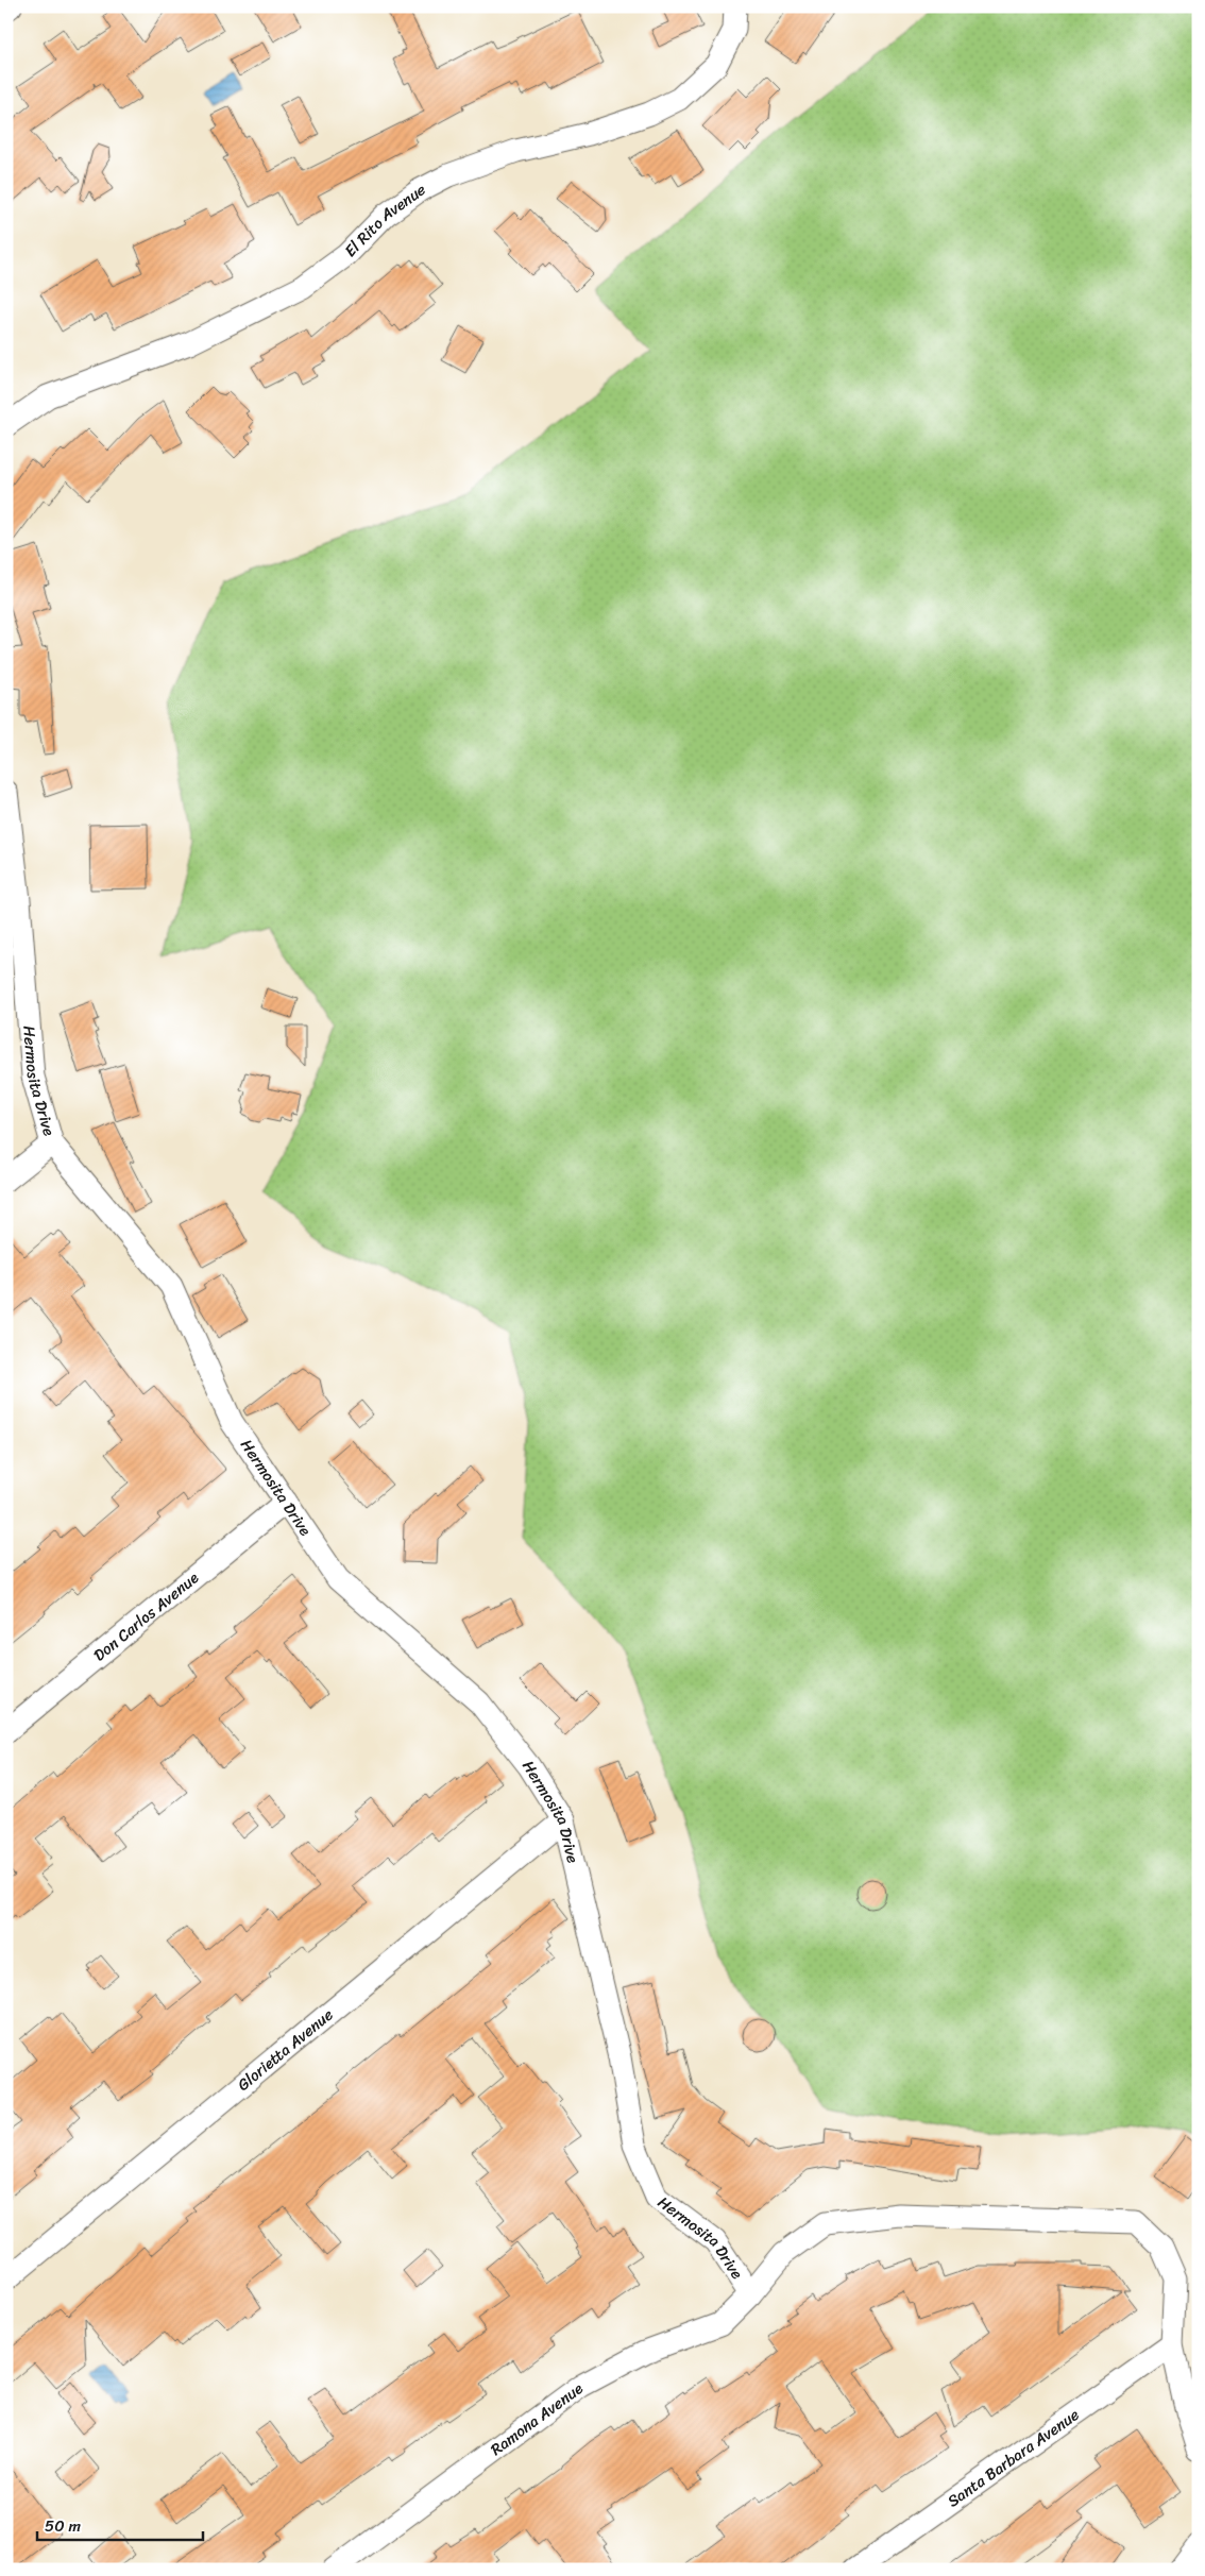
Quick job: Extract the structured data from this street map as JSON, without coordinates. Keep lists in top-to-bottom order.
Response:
{
  "streets": {
    "street": [
      "El Rito Avenue",
      "Hermosita Drive",
      "Don Carlos Avenue",
      "Glorietta Avenue",
      "Ramona Avenue",
      "Santa Barbara Avenue"
    ]
  },
  "crossings": [
    ["Hermosita Drive", "Don Carlos Avenue"],
    ["Hermosita Drive", "Glorietta Avenue"],
    ["Hermosita Drive", "Ramona Avenue"],
    ["Hermosita Drive", "Santa Barbara Avenue"]
  ],
  "scale_bar": "50 m"
}
